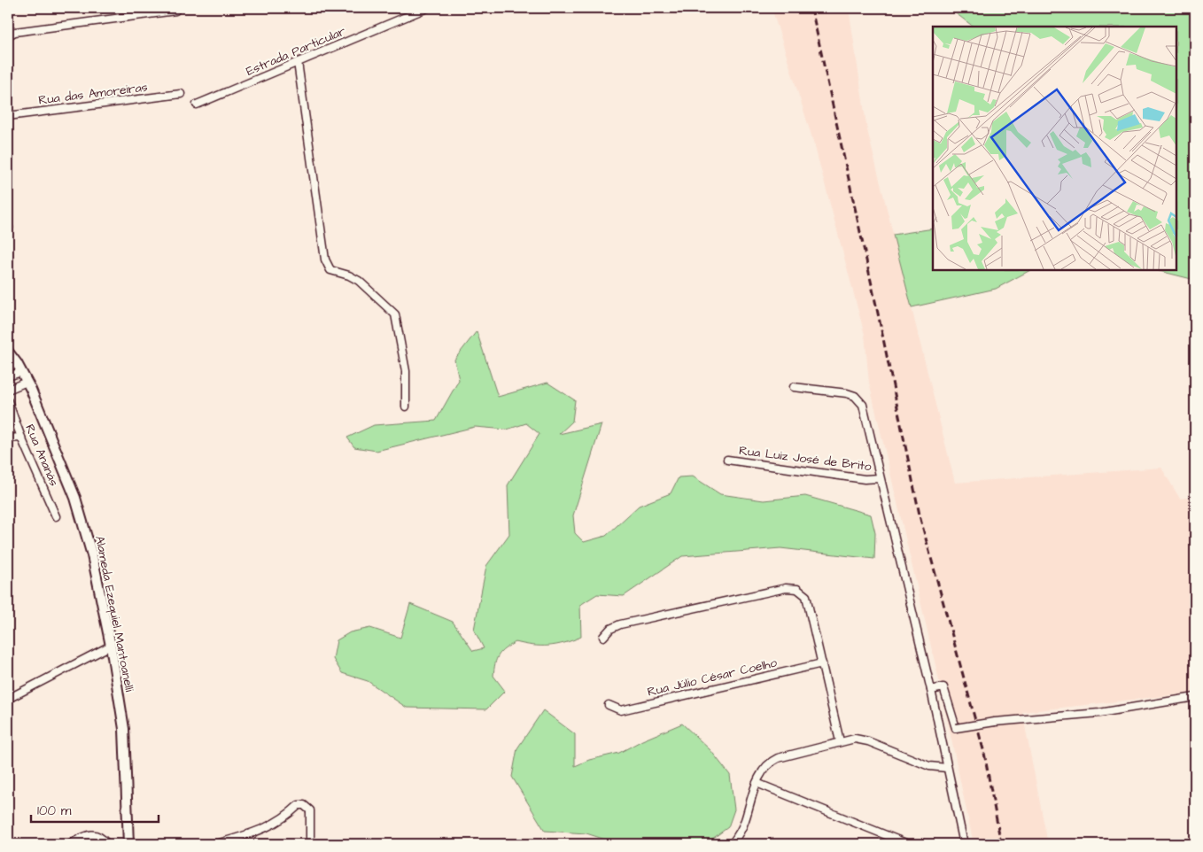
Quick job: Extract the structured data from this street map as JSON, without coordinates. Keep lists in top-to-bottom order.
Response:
{
  "streets": {
    "main road": ["Alameda Ezequiel Mantoanelli"],
    "street": [
      "Estrada Particular",
      "Rua das Amoreiras",
      "Rua Ananás",
      "Rua Luiz José de Brito",
      "Rua Júlio César Coelho"
    ]
  },
  "scale_bar": "100 m"
}
